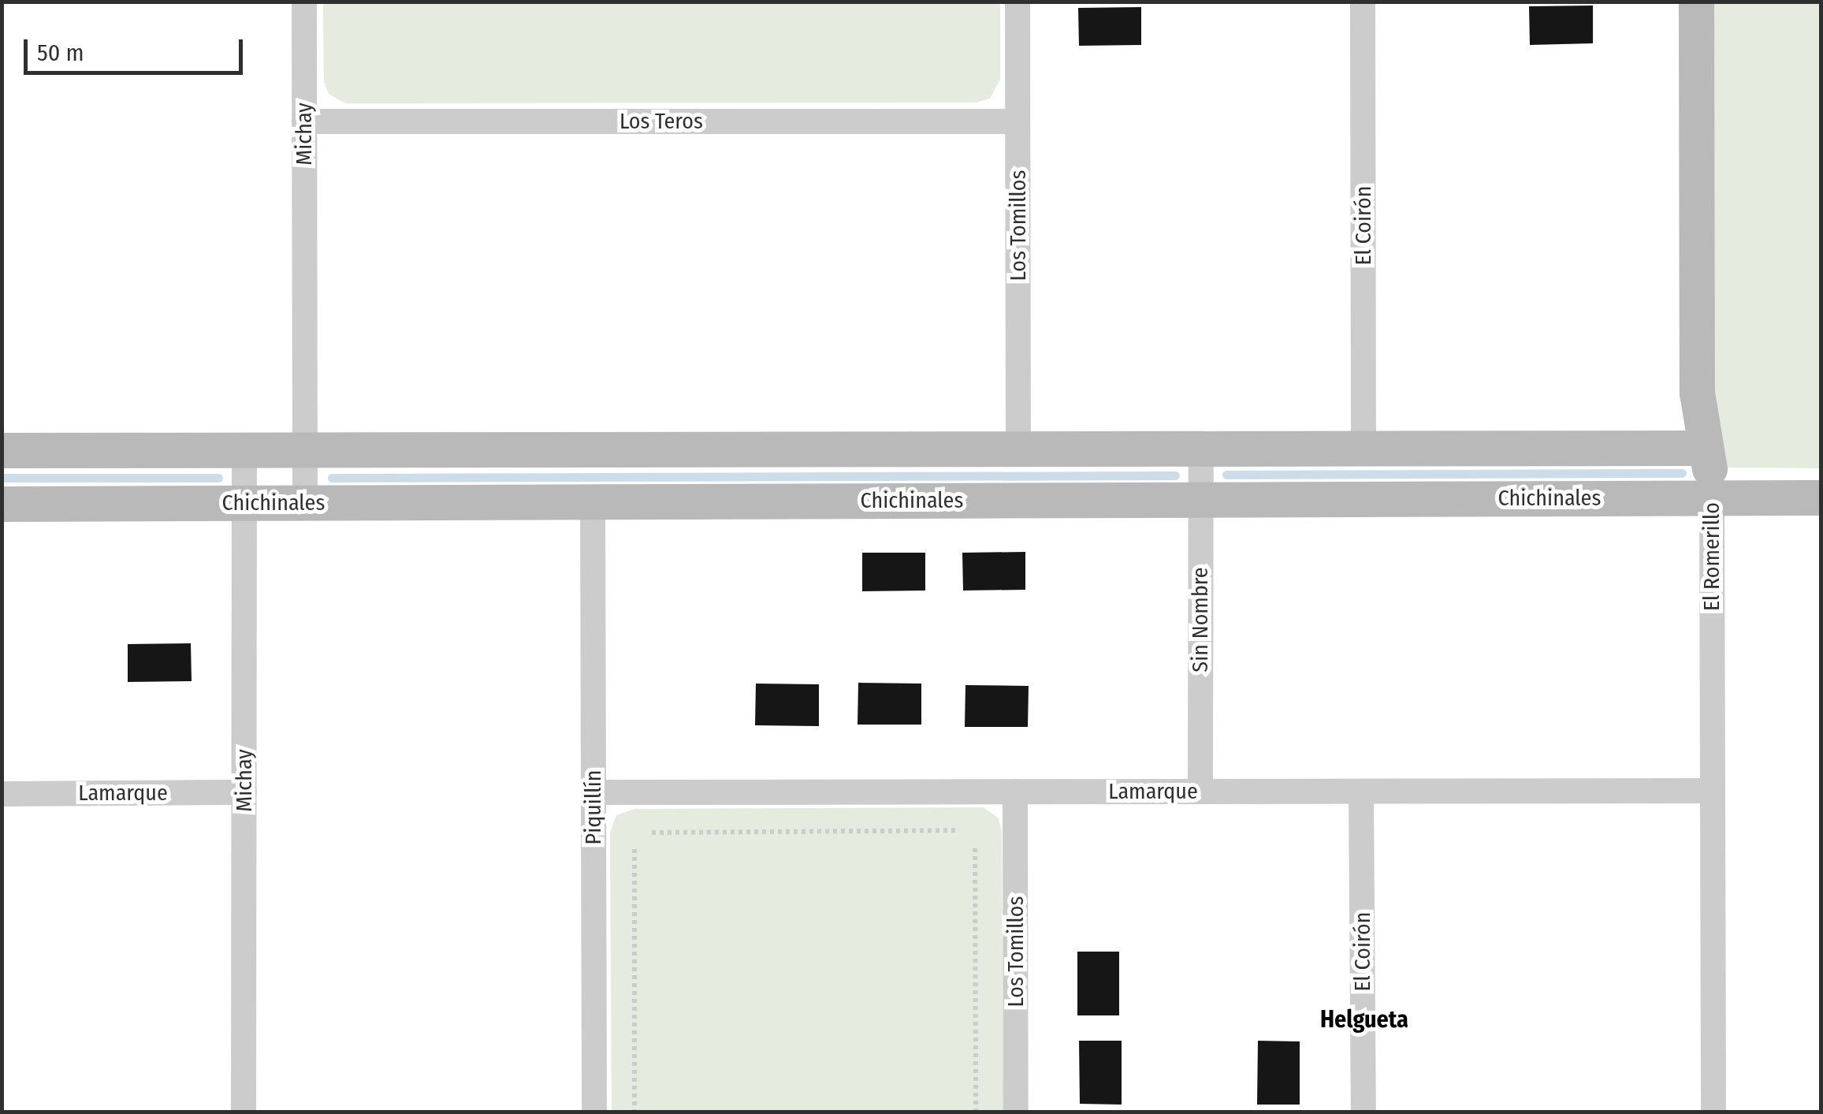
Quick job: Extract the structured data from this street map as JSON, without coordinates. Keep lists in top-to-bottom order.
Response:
{
  "streets": {
    "street": [
      "Los Teros",
      "Michay",
      "Los Tomillos",
      "El Coirón",
      "Chichinales",
      "El Romerillo",
      "Sin Nombre",
      "Lamarque",
      "Piquillín"
    ]
  },
  "crossings": [
    ["Los Teros", "Michay"],
    ["Los Teros", "Los Tomillos"],
    ["Michay", "Chichinales"],
    ["Michay", "Lamarque"],
    ["Los Tomillos", "Lamarque"],
    ["El Coirón", "Lamarque"],
    ["Chichinales", "El Romerillo"],
    ["Chichinales", "Sin Nombre"],
    ["Chichinales", "Piquillín"],
    ["El Romerillo", "Lamarque"],
    ["Sin Nombre", "Lamarque"],
    ["Lamarque", "Piquillín"]
  ],
  "districts": ["Helgueta"],
  "scale_bar": "50 m"
}
